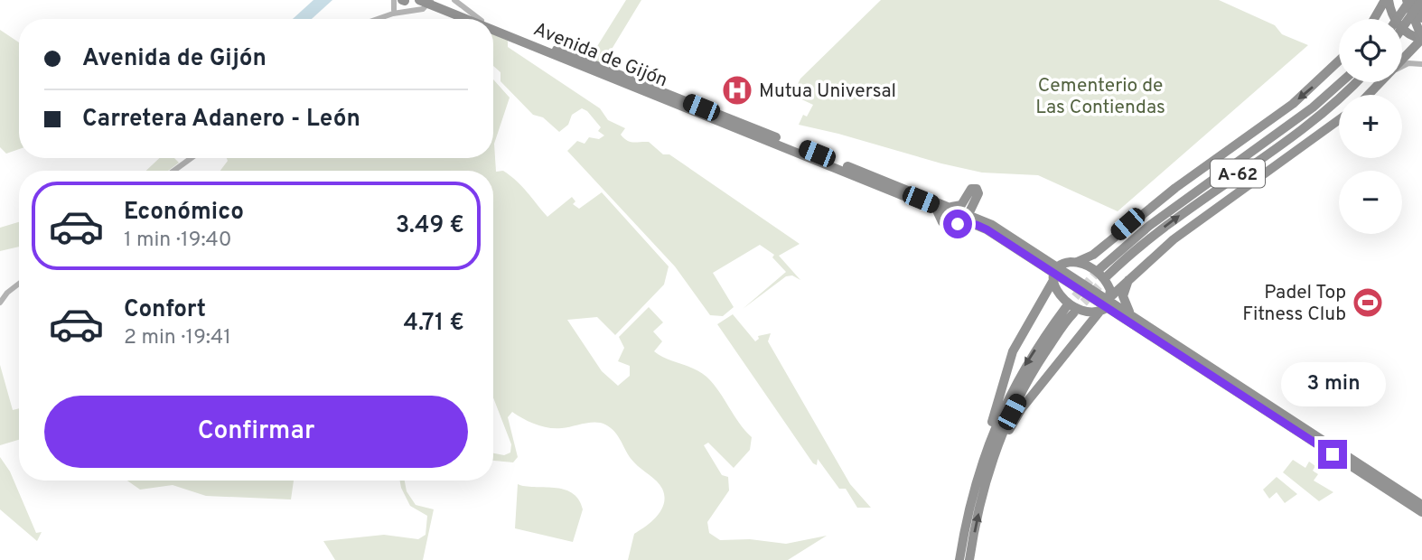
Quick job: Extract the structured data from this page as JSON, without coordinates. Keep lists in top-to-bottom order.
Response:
{
  "streets": {
    "highway": ["Avenida de Gijón", "A-62"]
  },
  "parks": ["Cementerio de Las Contiendas"],
  "places": {
    "hospital": ["Mutua Universal"],
    "sports": ["Padel Top Fitness Club"]
  },
  "page": {
    "map_buttons": ["+", "−"],
    "banner": ["Avenida de Gijón", "Carretera Adanero - León"],
    "list": [
      {
        "name": "Económico",
        "note": "1 min · 19:40",
        "value": "3.49 €"
      },
      {
        "name": "Confort",
        "note": "2 min · 19:41",
        "value": "4.71 €"
      }
    ],
    "bubble": "3 min",
    "buttons": "Confirmar"
  }
}
